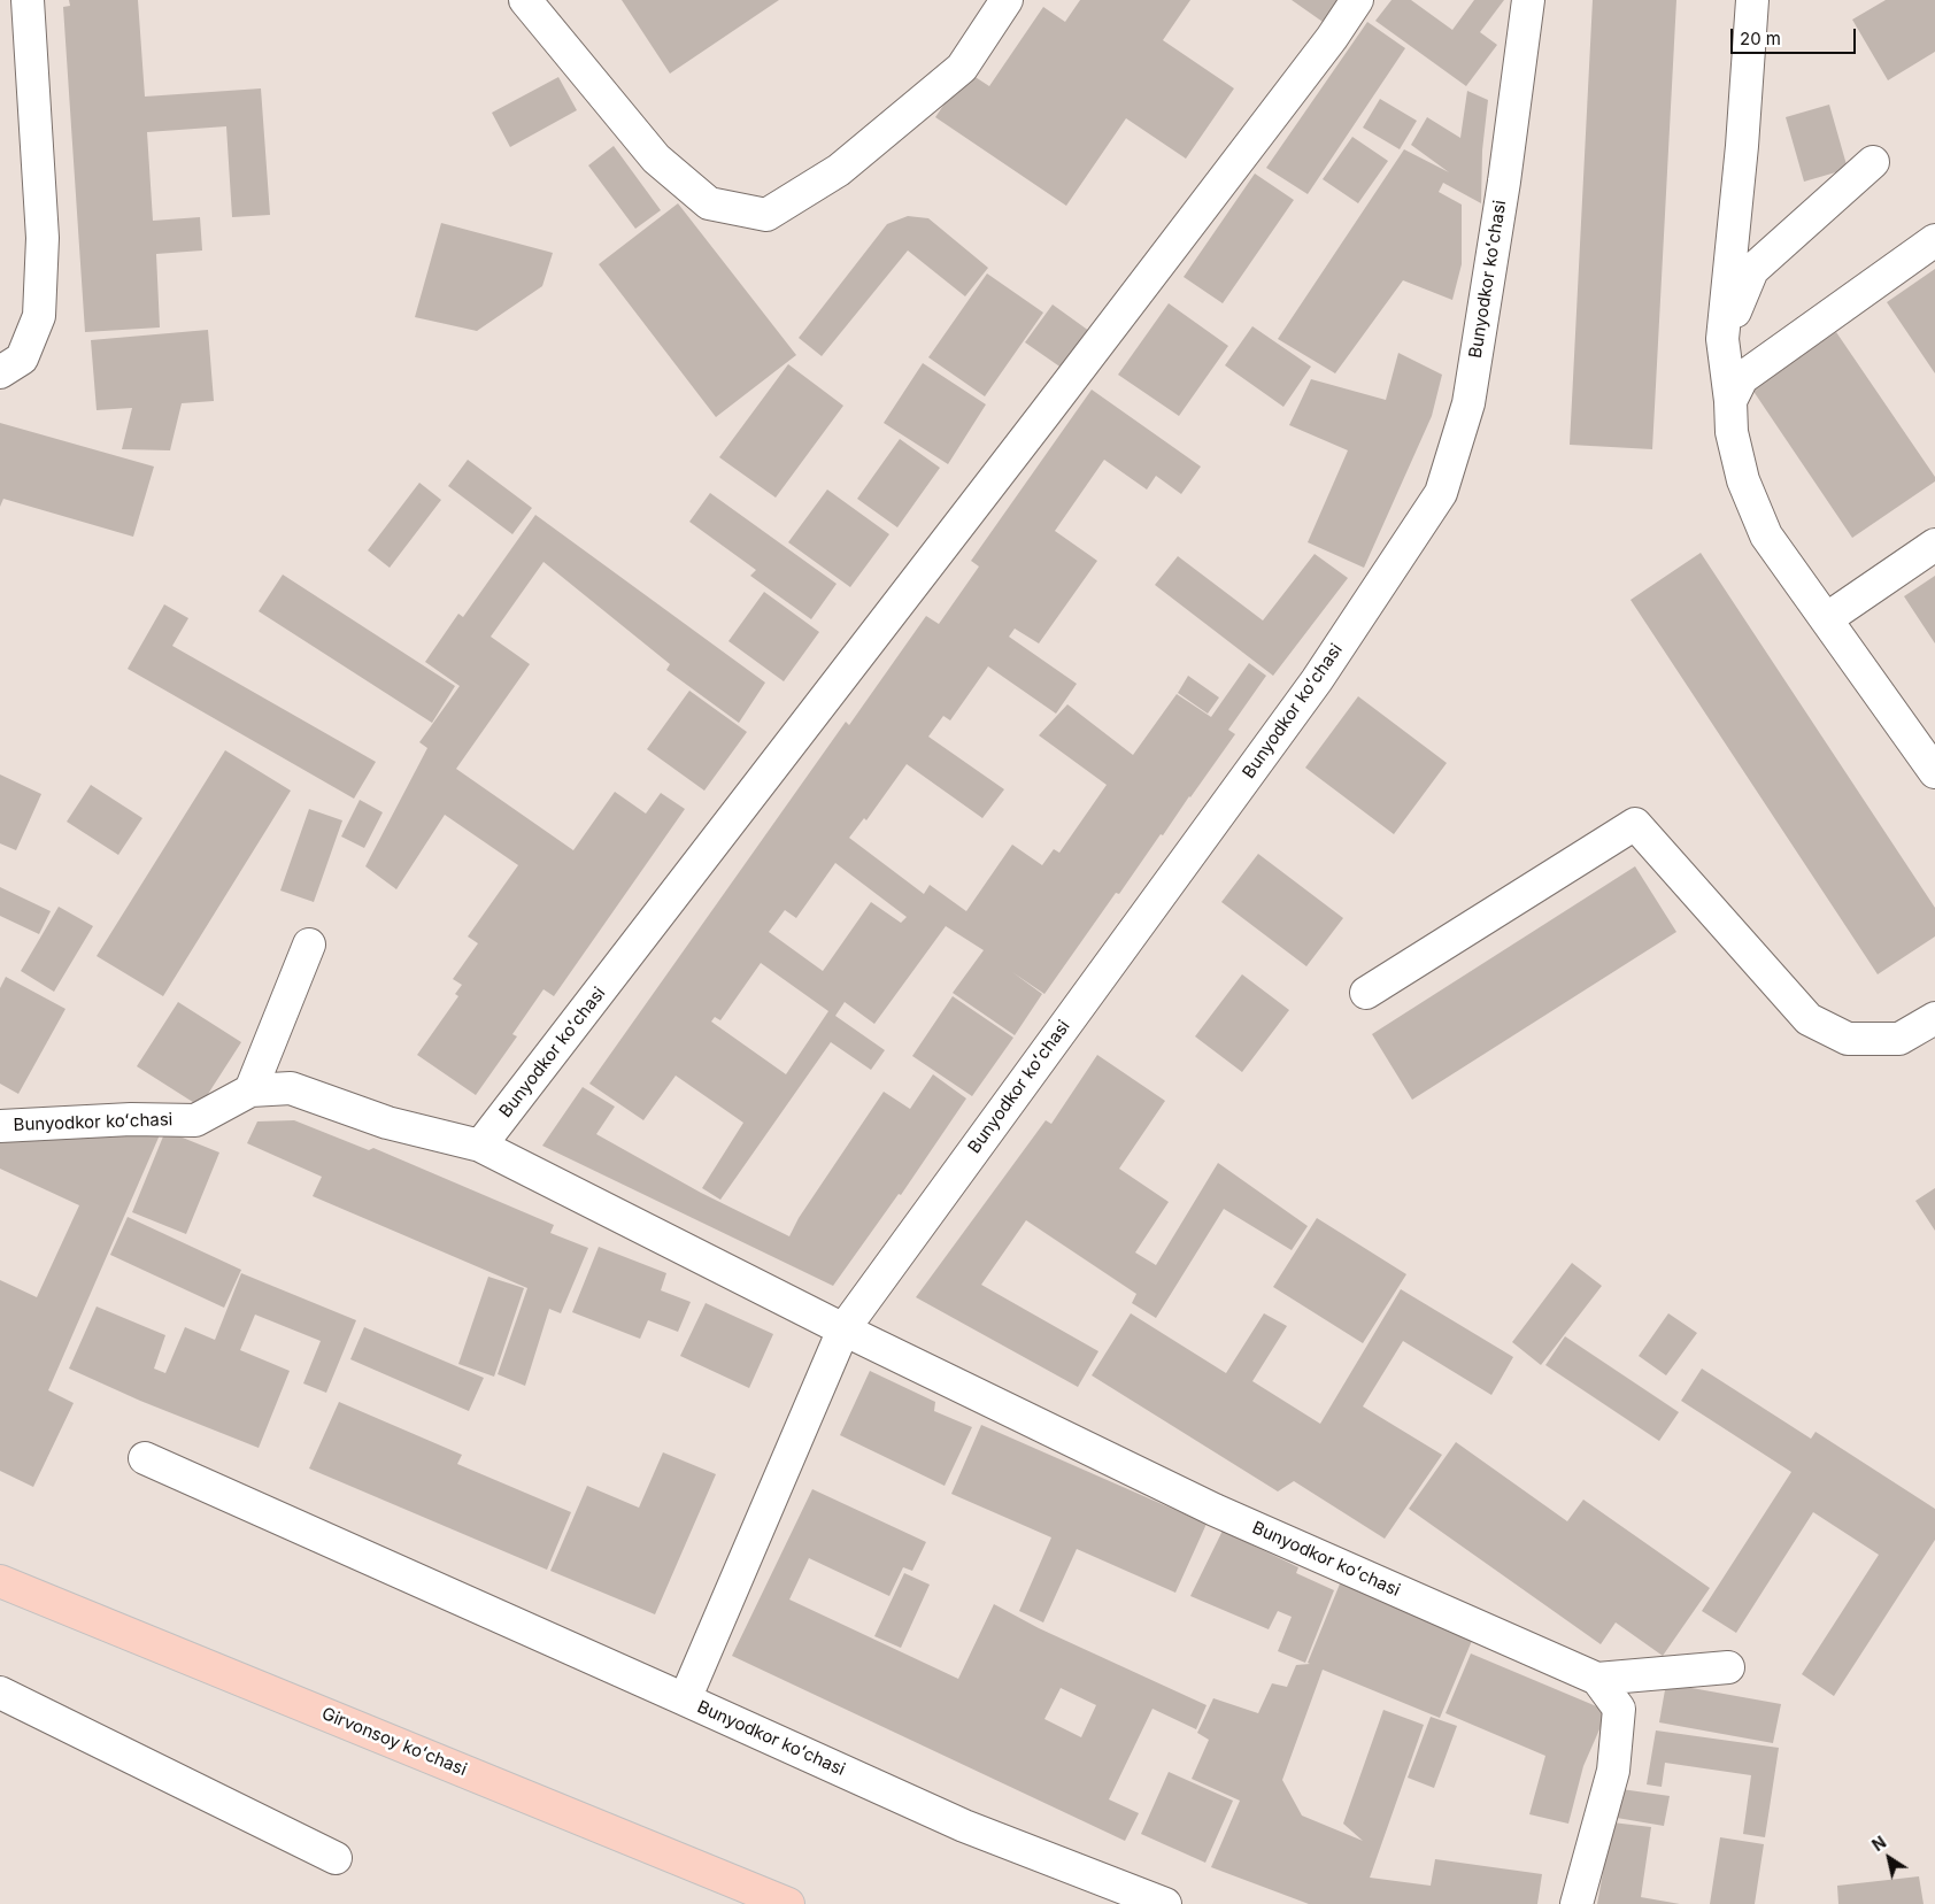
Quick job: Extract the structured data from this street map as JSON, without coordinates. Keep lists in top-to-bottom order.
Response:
{
  "streets": {
    "main road": ["Girvonsoy koʻchasi"],
    "street": ["Bunyodkor koʻchasi"]
  },
  "scale_bar": "20 m",
  "north": "top left"
}
